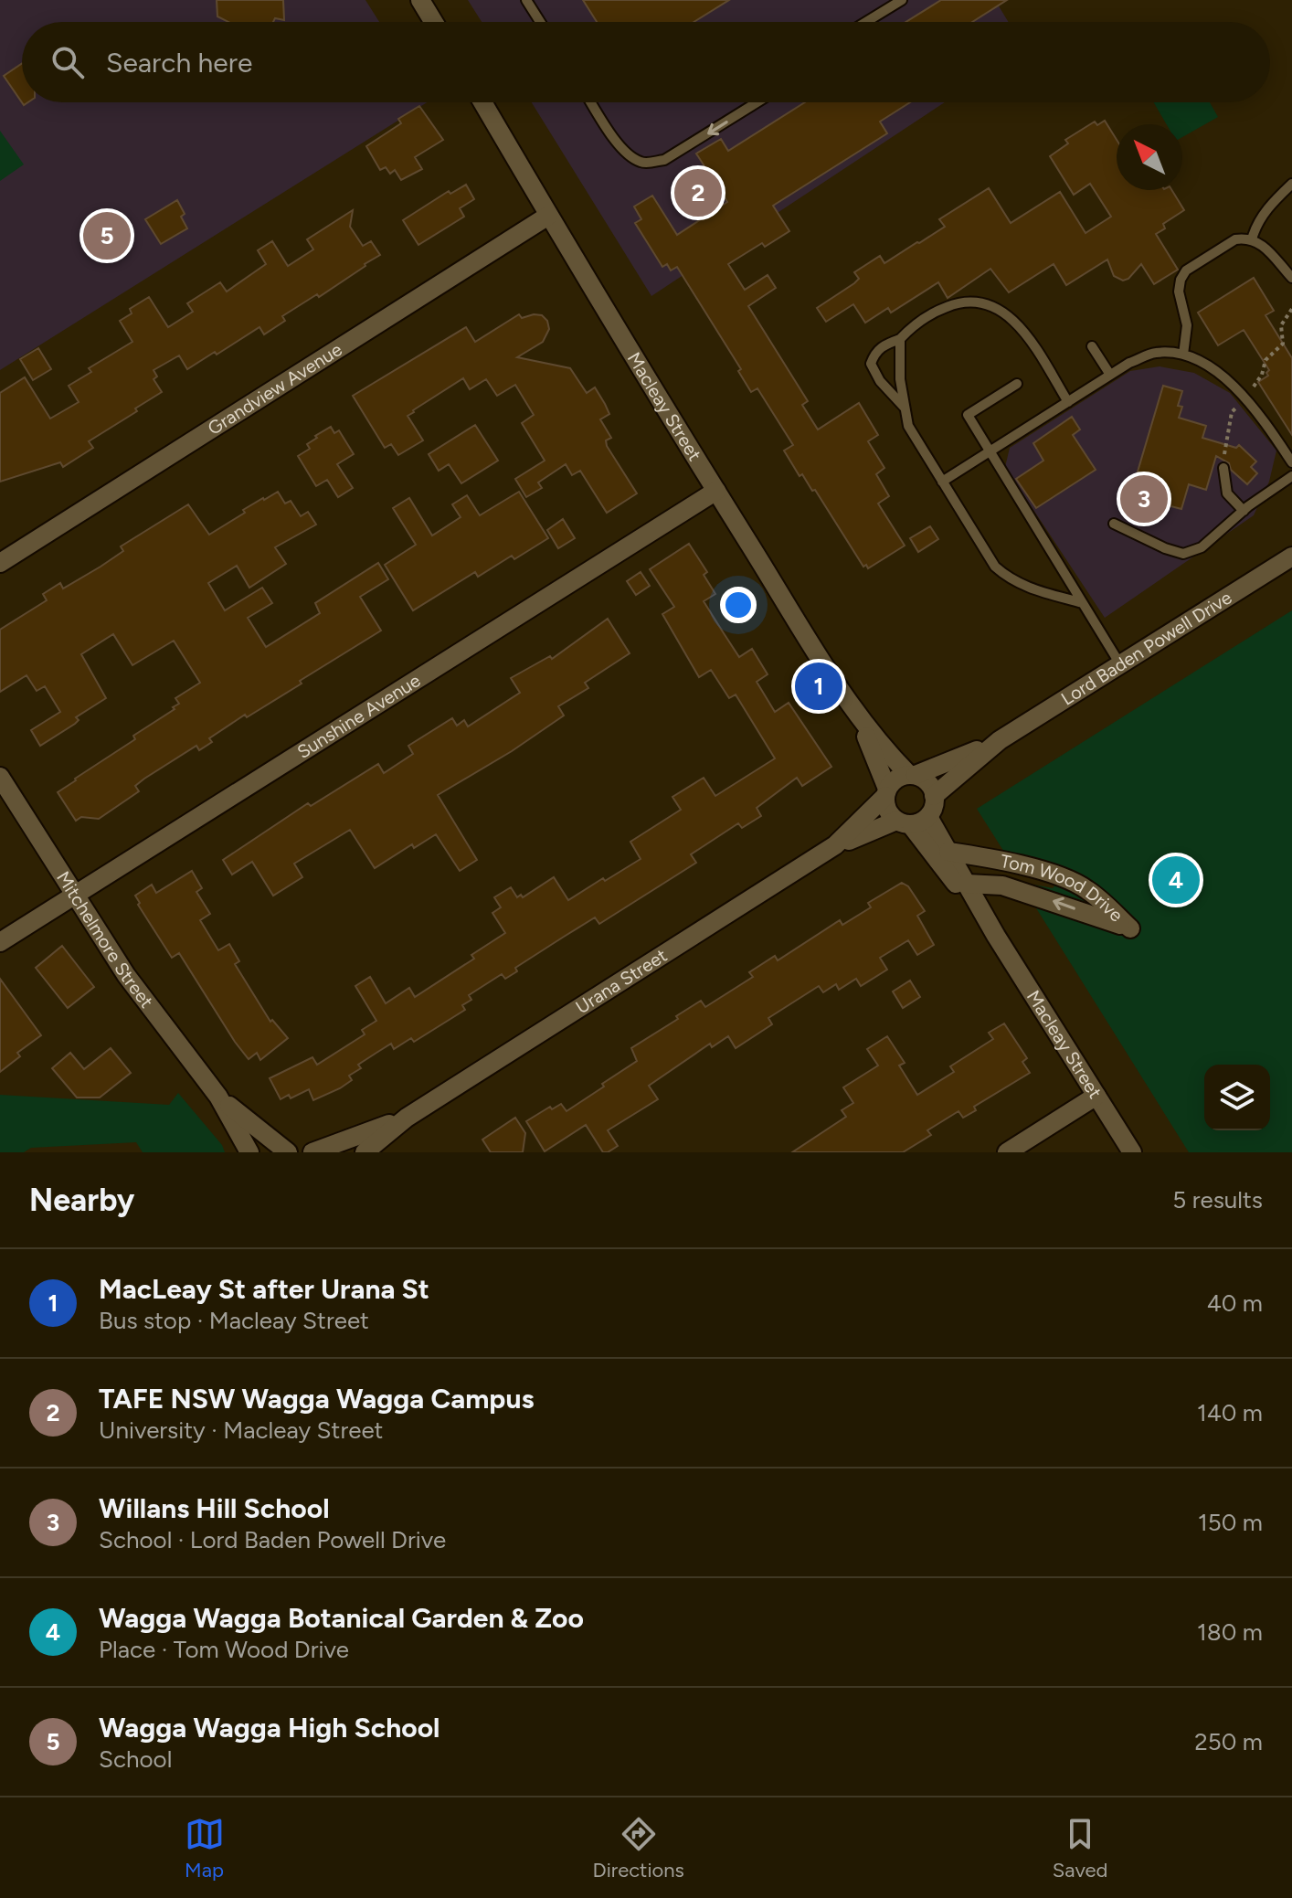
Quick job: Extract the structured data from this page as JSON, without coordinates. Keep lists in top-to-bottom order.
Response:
{
  "streets": {
    "street": [
      "Grandview Avenue",
      "Macleay Street",
      "Lord Baden Powell Drive",
      "Sunshine Avenue",
      "Tom Wood Drive",
      "Mitchelmore Street",
      "Urana Street"
    ]
  },
  "crossings": [
    ["Grandview Avenue", "Macleay Street"],
    ["Macleay Street", "Lord Baden Powell Drive"],
    ["Macleay Street", "Sunshine Avenue"],
    ["Macleay Street", "Tom Wood Drive"],
    ["Macleay Street", "Urana Street"],
    ["Lord Baden Powell Drive", "Urana Street"],
    ["Sunshine Avenue", "Mitchelmore Street"]
  ],
  "north": "top left",
  "page": {
    "search": "Search here",
    "pins": [
      "2",
      "5",
      "3",
      "1",
      "4"
    ],
    "heading": ["Nearby", "5 results"],
    "list": [
      {
        "mark": "1",
        "name": "MacLeay St after Urana St",
        "note": "Bus stop · Macleay Street",
        "value": "40 m"
      },
      {
        "mark": "2",
        "name": "TAFE NSW Wagga Wagga Campus",
        "note": "University · Macleay Street",
        "value": "140 m"
      },
      {
        "mark": "3",
        "name": "Willans Hill School",
        "note": "School · Lord Baden Powell Drive",
        "value": "150 m"
      },
      {
        "mark": "4",
        "name": "Wagga Wagga Botanical Garden & Zoo",
        "note": "Place · Tom Wood Drive",
        "value": "180 m"
      },
      {
        "mark": "5",
        "name": "Wagga Wagga High School",
        "note": "School",
        "value": "250 m"
      }
    ],
    "nav": ["Map", "Directions", "Saved"]
  }
}
